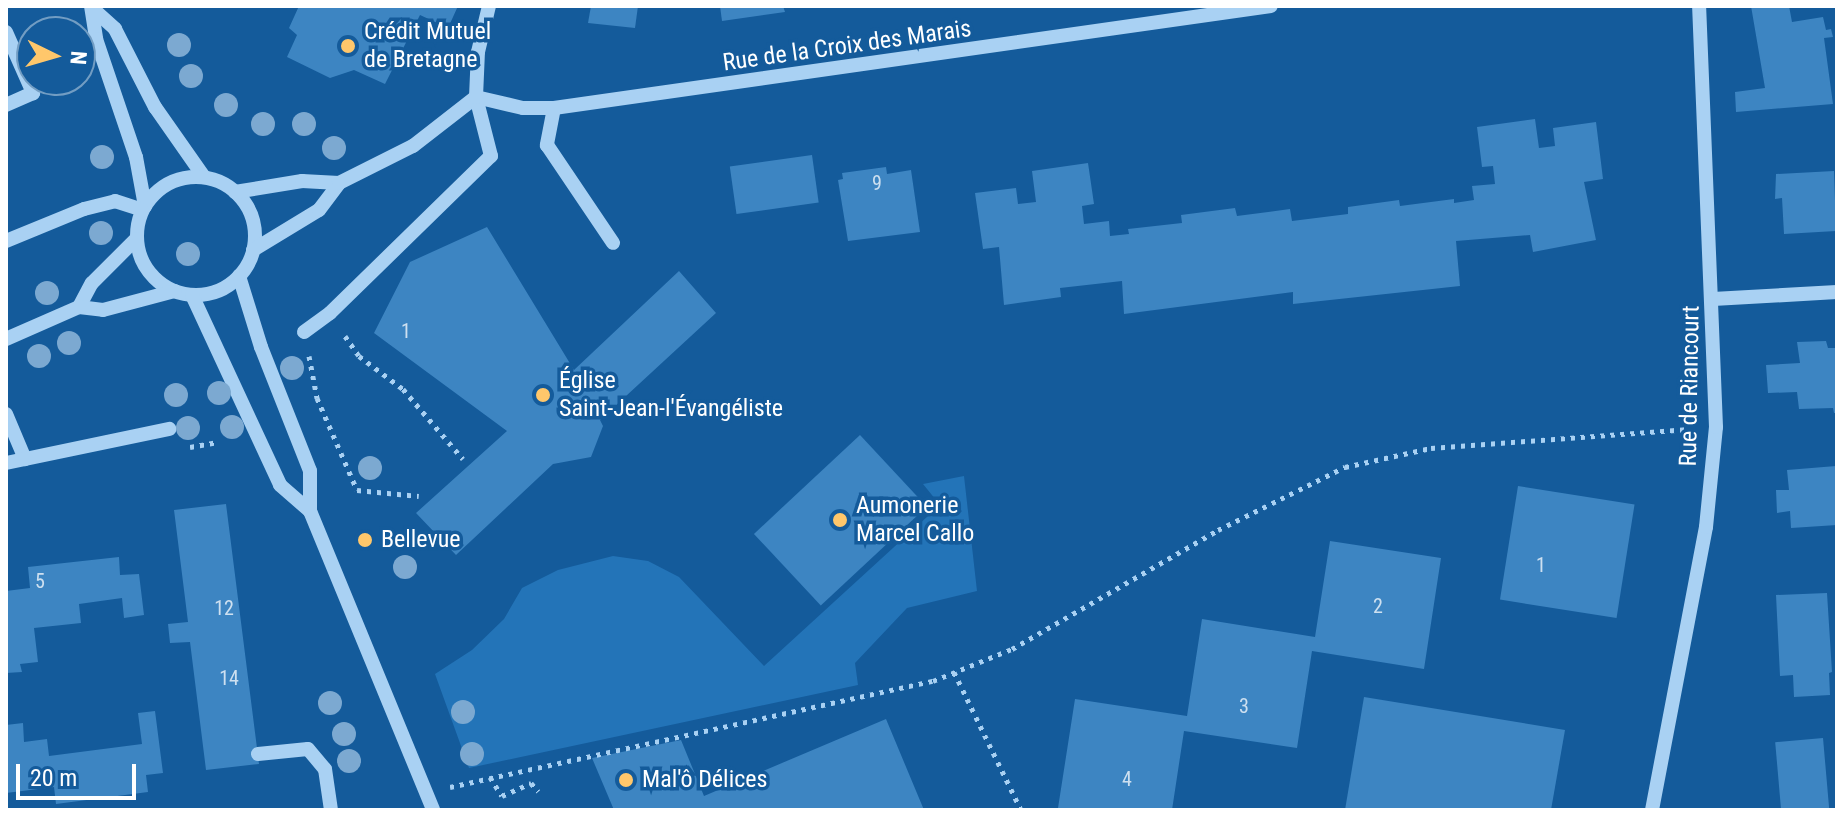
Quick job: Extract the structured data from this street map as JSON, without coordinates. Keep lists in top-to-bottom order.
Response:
{
  "streets": {
    "street": ["Rue de la Croix des Marais", "Rue de Riancourt"]
  },
  "places": [
    "Crédit Mutuel de Bretagne",
    "Église Saint-Jean-l'Évangéliste",
    "Aumonerie Marcel Callo",
    "Bellevue",
    "Mal'ô Délices"
  ],
  "house_numbers": [
    "9",
    "1",
    "1",
    "5",
    "2",
    "12",
    "14",
    "3",
    "4"
  ],
  "scale_bar": "20 m",
  "north": "right"
}
